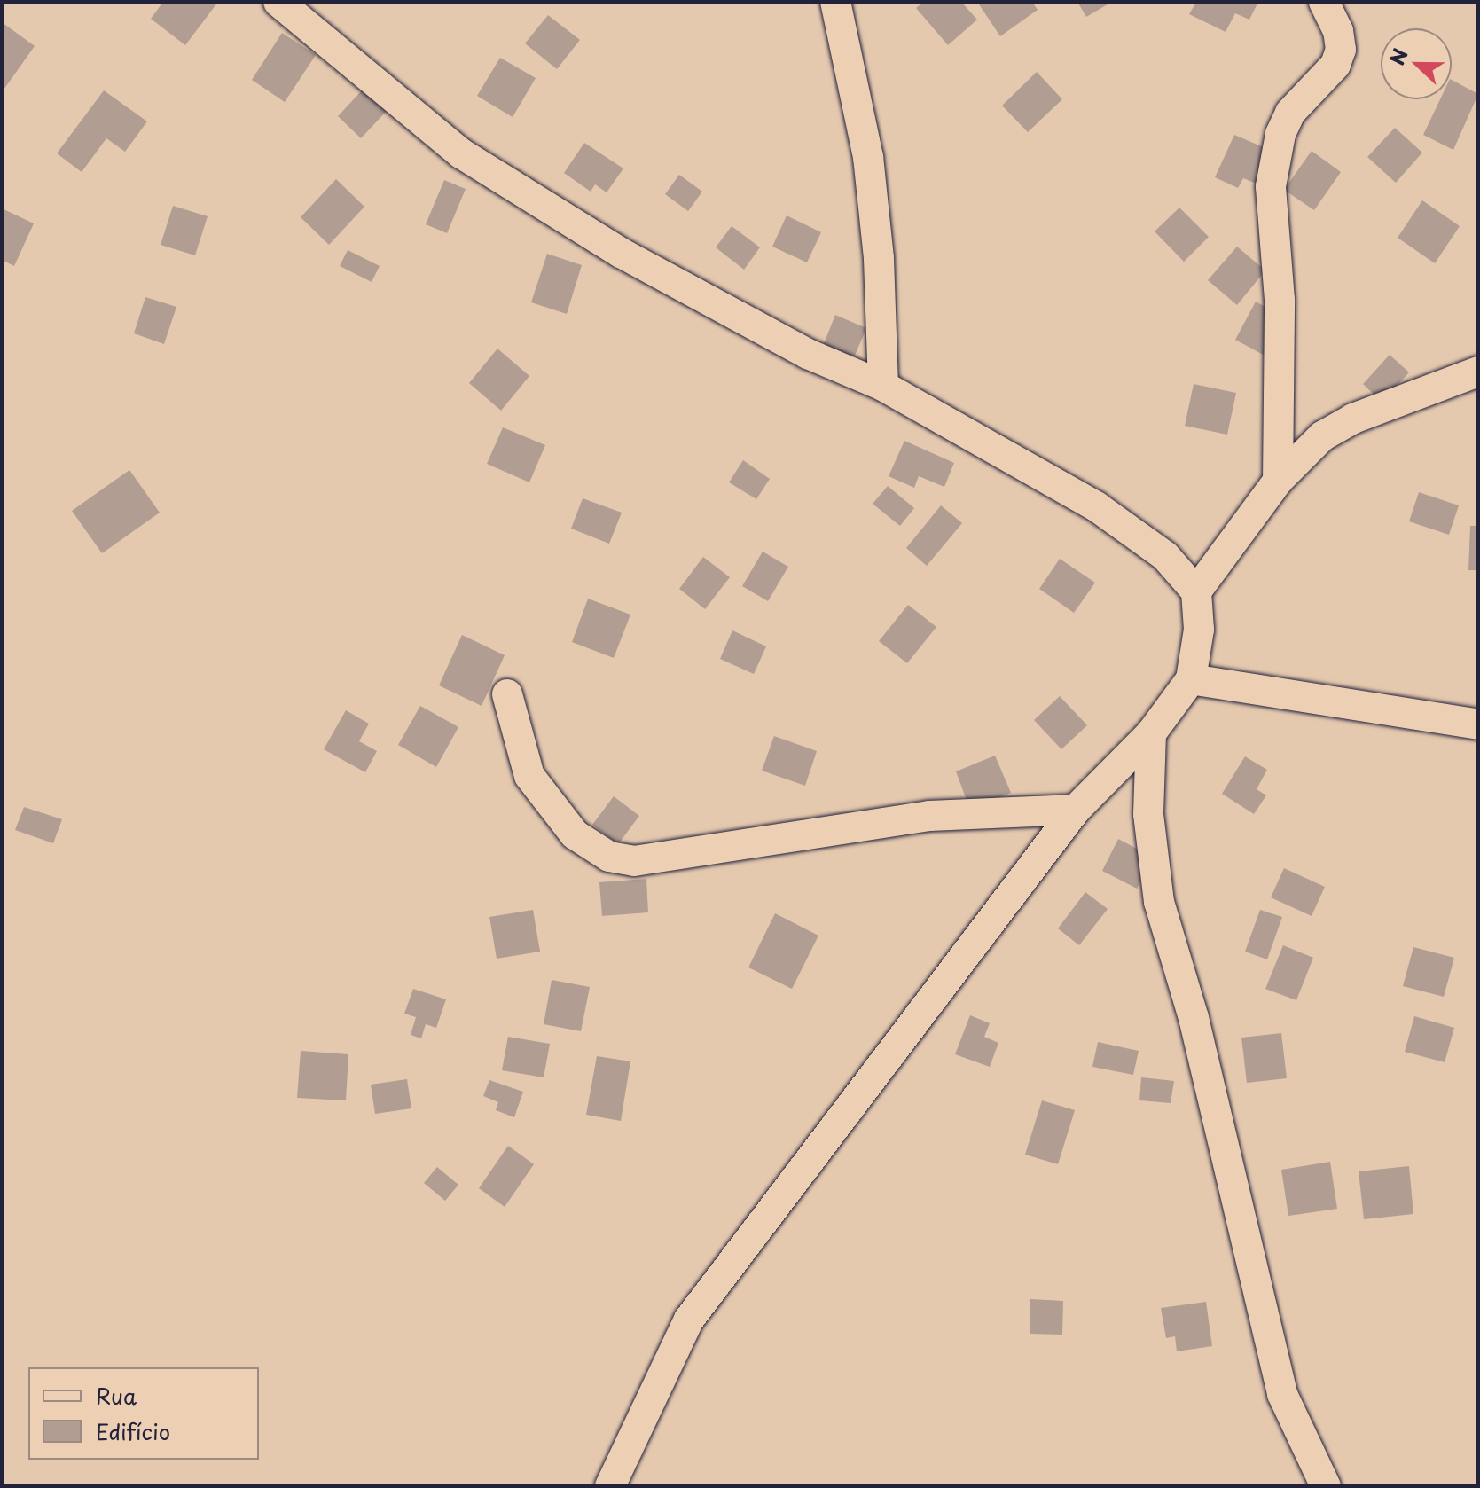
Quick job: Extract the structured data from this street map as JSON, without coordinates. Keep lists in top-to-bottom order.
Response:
{
  "legend": ["Rua", "Edifício"],
  "north": "left"
}
